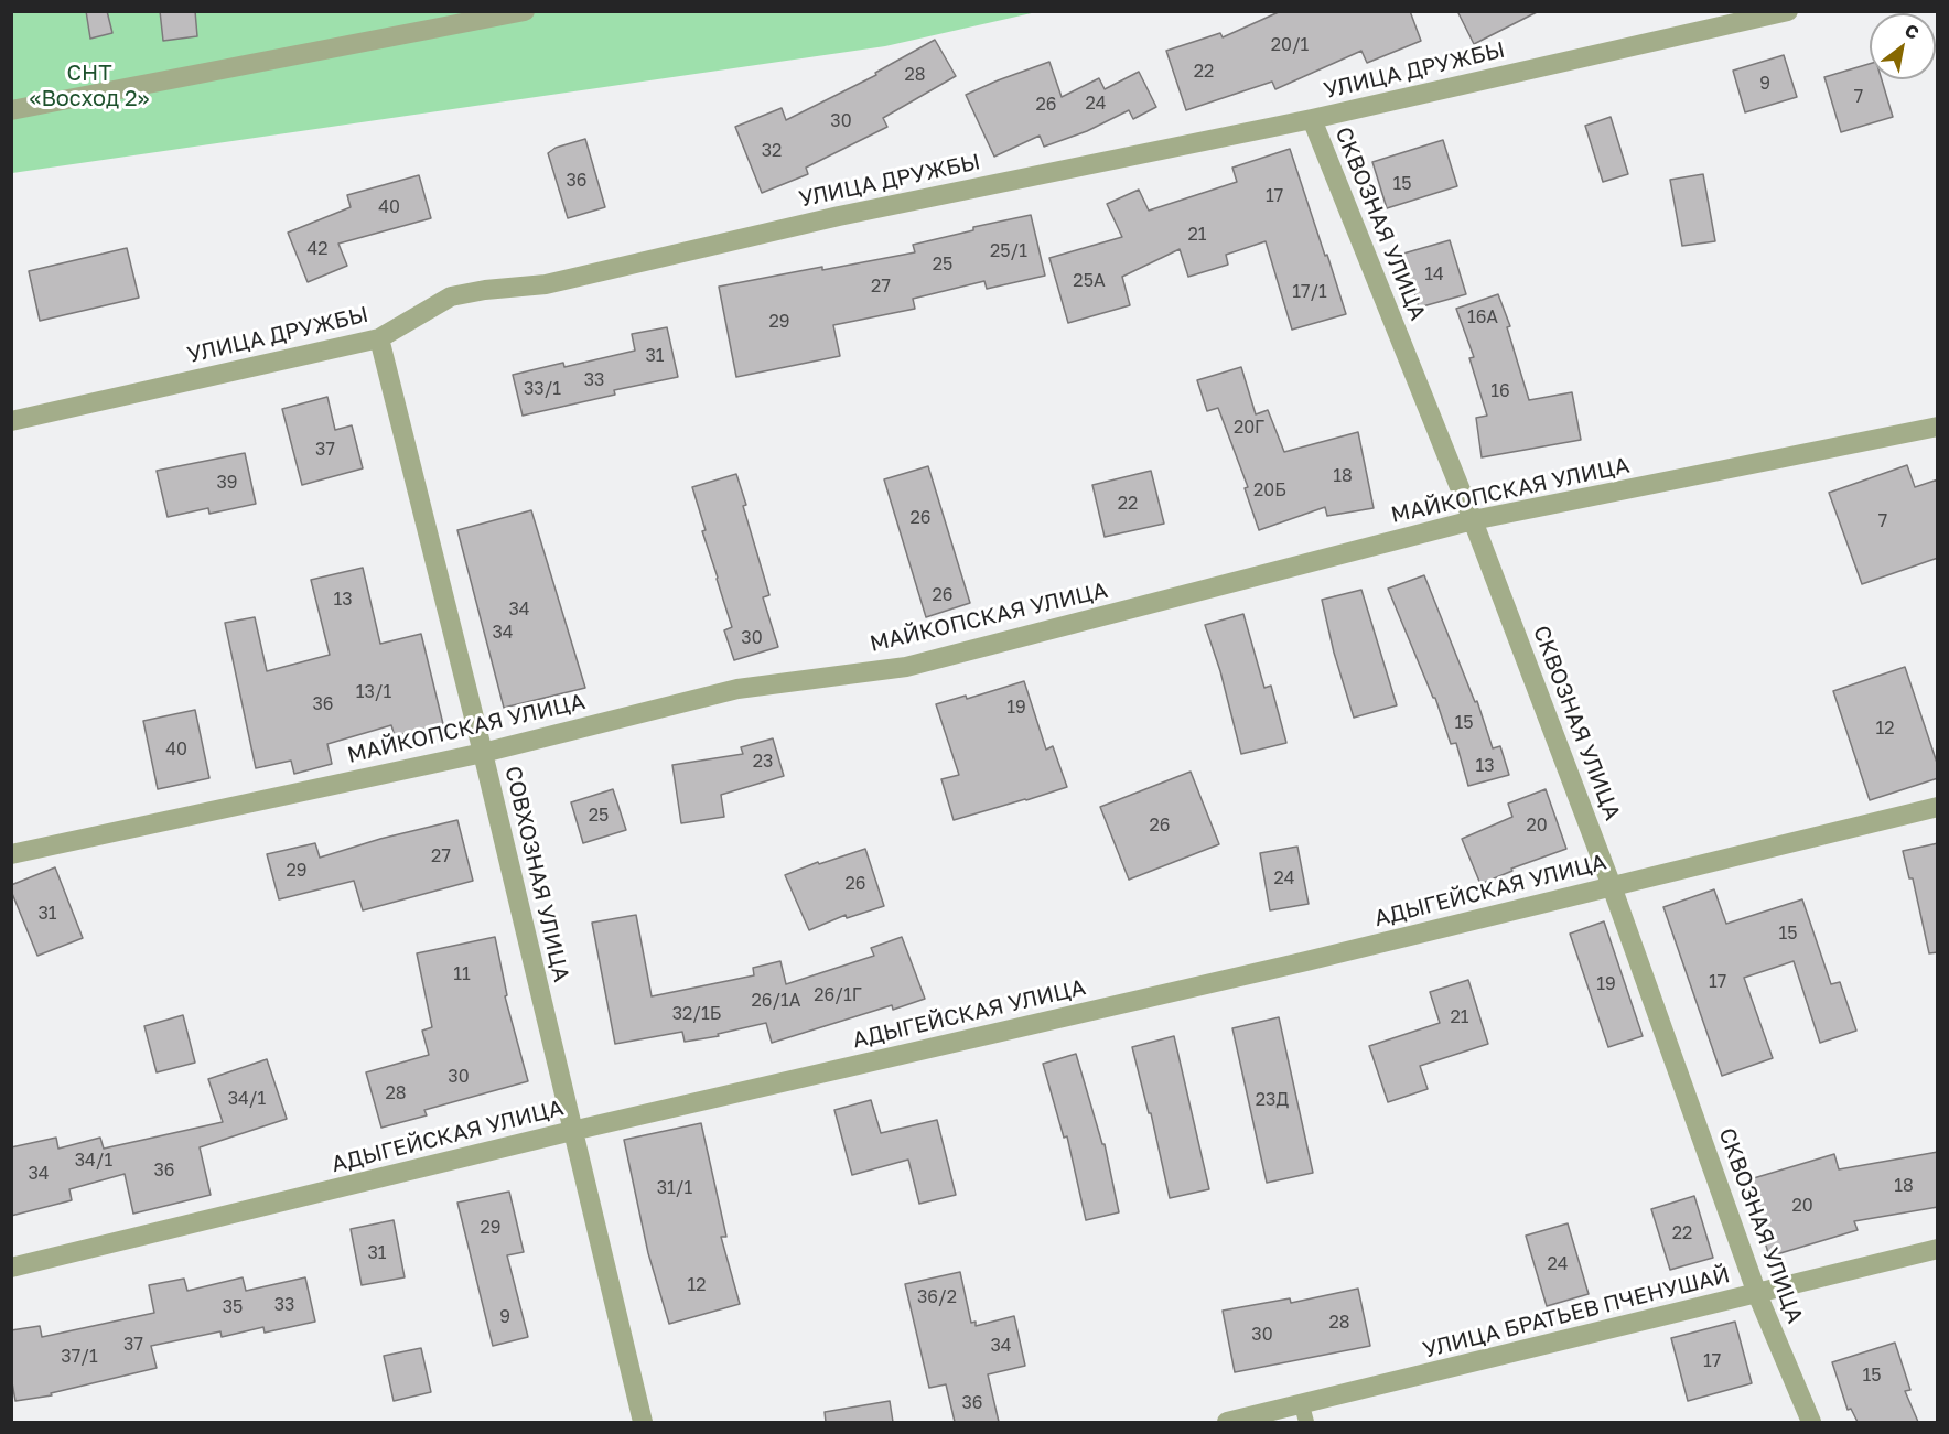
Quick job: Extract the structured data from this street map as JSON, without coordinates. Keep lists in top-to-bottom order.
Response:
{
  "streets": {
    "street": [
      "УЛИЦА ДРУЖБЫ",
      "СКВОЗНАЯ УЛИЦА",
      "МАЙКОПСКАЯ УЛИЦА",
      "СОВХОЗНАЯ УЛИЦА",
      "АДЫГЕЙСКАЯ УЛИЦА",
      "УЛИЦА БРАТЬЕВ ПЧЕНУШАЙ"
    ]
  },
  "crossings": [
    ["УЛИЦА ДРУЖБЫ", "СКВОЗНАЯ УЛИЦА"],
    ["УЛИЦА ДРУЖБЫ", "СОВХОЗНАЯ УЛИЦА"],
    ["СКВОЗНАЯ УЛИЦА", "МАЙКОПСКАЯ УЛИЦА"],
    ["СКВОЗНАЯ УЛИЦА", "АДЫГЕЙСКАЯ УЛИЦА"],
    ["СКВОЗНАЯ УЛИЦА", "УЛИЦА БРАТЬЕВ ПЧЕНУШАЙ"],
    ["МАЙКОПСКАЯ УЛИЦА", "СОВХОЗНАЯ УЛИЦА"],
    ["СОВХОЗНАЯ УЛИЦА", "АДЫГЕЙСКАЯ УЛИЦА"]
  ],
  "parks": ["СНТ «Восход 2»"],
  "house_numbers": [
    "20/1",
    "22",
    "28",
    "9",
    "7",
    "24",
    "26",
    "30",
    "32",
    "36",
    "15",
    "17",
    "40",
    "21",
    "42",
    "25/1",
    "25",
    "14",
    "25А",
    "27",
    "17/1",
    "16А",
    "29",
    "31",
    "33",
    "33/1",
    "16",
    "20Г",
    "37",
    "18",
    "39",
    "20Б",
    "22",
    "26",
    "7",
    "26",
    "13",
    "34",
    "34",
    "30",
    "13/1",
    "36",
    "19",
    "15",
    "12",
    "40",
    "23",
    "13",
    "25",
    "26",
    "20",
    "27",
    "29",
    "24",
    "26",
    "31",
    "15",
    "11",
    "17",
    "19",
    "26/1Г",
    "26/1А",
    "32/1Б",
    "21",
    "30",
    "28",
    "34/1",
    "23Д",
    "34/1",
    "36",
    "34",
    "18",
    "31/1",
    "20",
    "29",
    "22",
    "31",
    "24",
    "12",
    "36/2",
    "33",
    "35",
    "9",
    "28",
    "30",
    "37",
    "34",
    "37/1",
    "17",
    "15",
    "36"
  ],
  "north": "top right"
}
